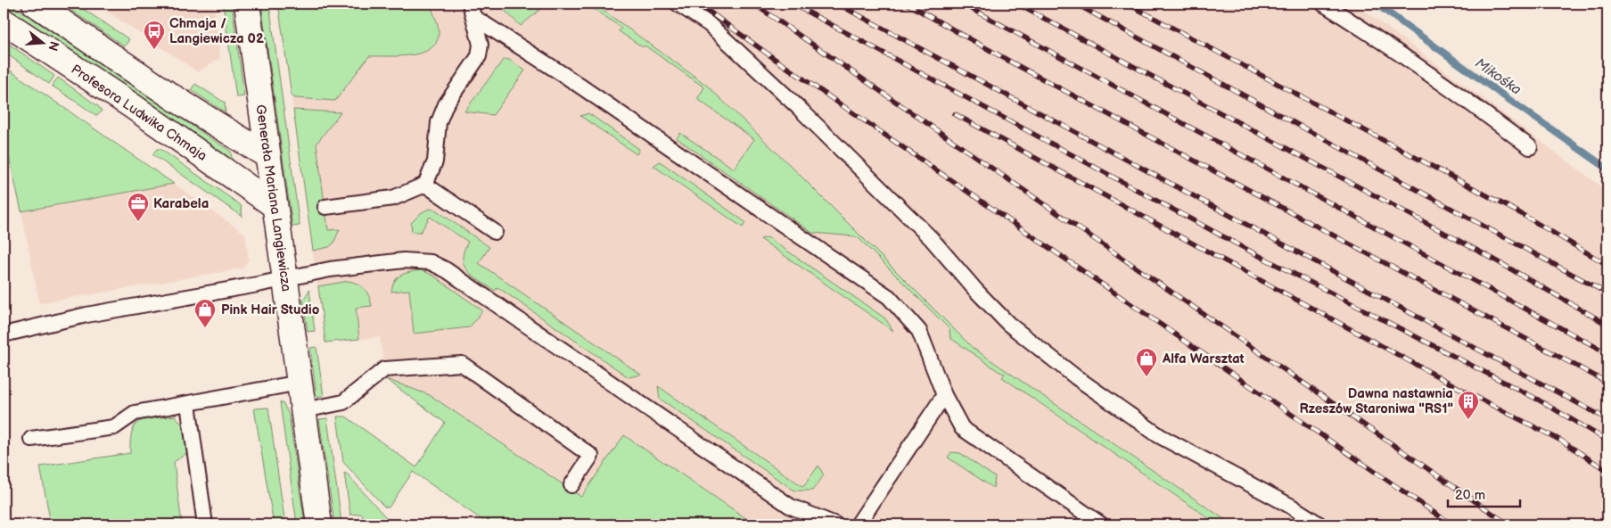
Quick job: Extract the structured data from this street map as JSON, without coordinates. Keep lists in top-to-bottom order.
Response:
{
  "streets": {
    "street": ["Profesora Ludwika Chmaja", "Generała Mariana Langiewicza"]
  },
  "crossings": [
    ["Profesora Ludwika Chmaja", "Generała Mariana Langiewicza"]
  ],
  "water": ["Mikośka"],
  "places": {
    "bus stop": ["Chmaja / Langiewicza 02"],
    "office": ["Karabela"],
    "shop": ["Pink Hair Studio", "Alfa Warsztat"],
    "building": ["Dawna nastawnia Rzeszów Staroniwa \"RS1\""]
  },
  "scale_bar": "20 m",
  "north": "right"
}
